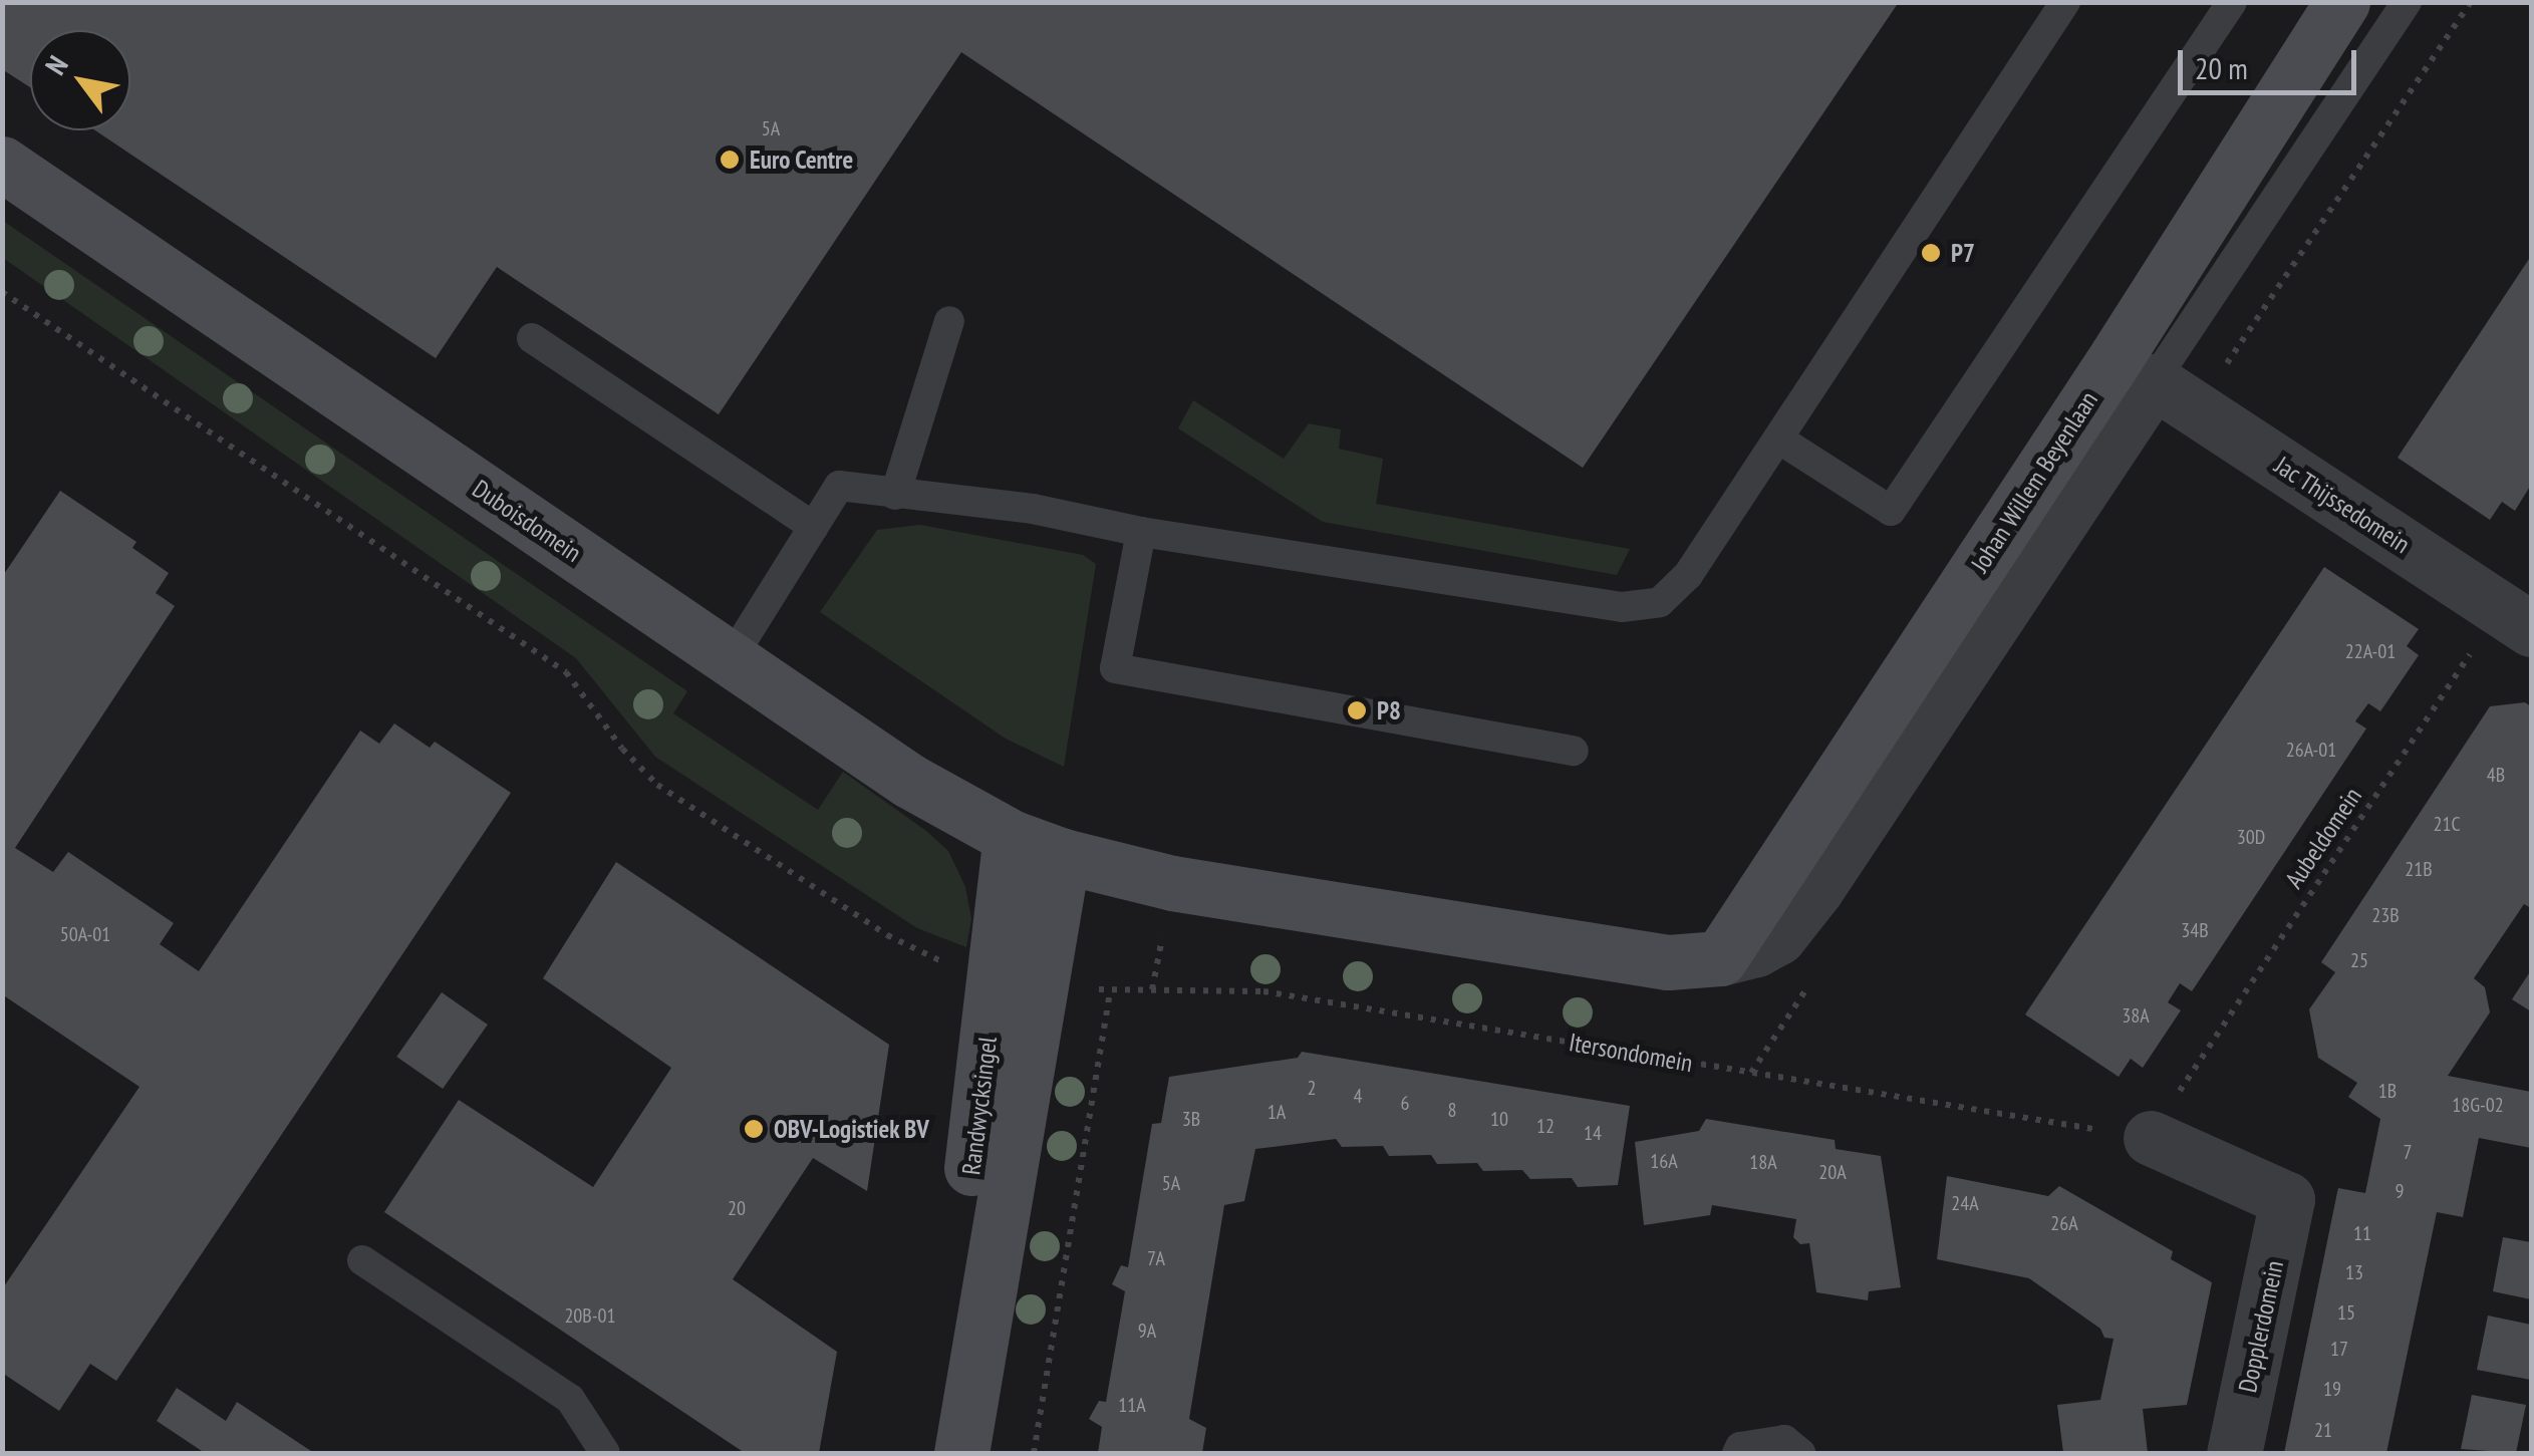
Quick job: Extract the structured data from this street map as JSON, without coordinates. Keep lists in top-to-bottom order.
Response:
{
  "streets": {
    "street": [
      "Johan Willem Beyenlaan",
      "Jac Thijssedomein",
      "Duboisdomein",
      "Randwycksingel",
      "Dopplerdomein"
    ],
    "path": ["Aubeldomein", "Itersondomein"]
  },
  "crossings": [
    ["Johan Willem Beyenlaan", "Jac Thijssedomein"],
    ["Jac Thijssedomein", "Aubeldomein"],
    ["Duboisdomein", "Randwycksingel"],
    ["Aubeldomein", "Itersondomein"],
    ["Aubeldomein", "Dopplerdomein"],
    ["Itersondomein", "Dopplerdomein"]
  ],
  "places": [
    "Euro Centre",
    "P7",
    "P8",
    "OBV-Logistiek BV"
  ],
  "house_numbers": [
    "5A",
    "22A-01",
    "26A-01",
    "4B",
    "21C",
    "30D",
    "21B",
    "23B",
    "34B",
    "50A-01",
    "25",
    "38A",
    "2",
    "1B",
    "4",
    "6",
    "18G-02",
    "8",
    "1A",
    "3B",
    "10",
    "12",
    "14",
    "7",
    "16A",
    "18A",
    "20A",
    "5A",
    "9",
    "24A",
    "20",
    "26A",
    "11",
    "7A",
    "13",
    "15",
    "20B-01",
    "9A",
    "17",
    "19",
    "11A",
    "21"
  ],
  "scale_bar": "20 m",
  "north": "top left"
}
